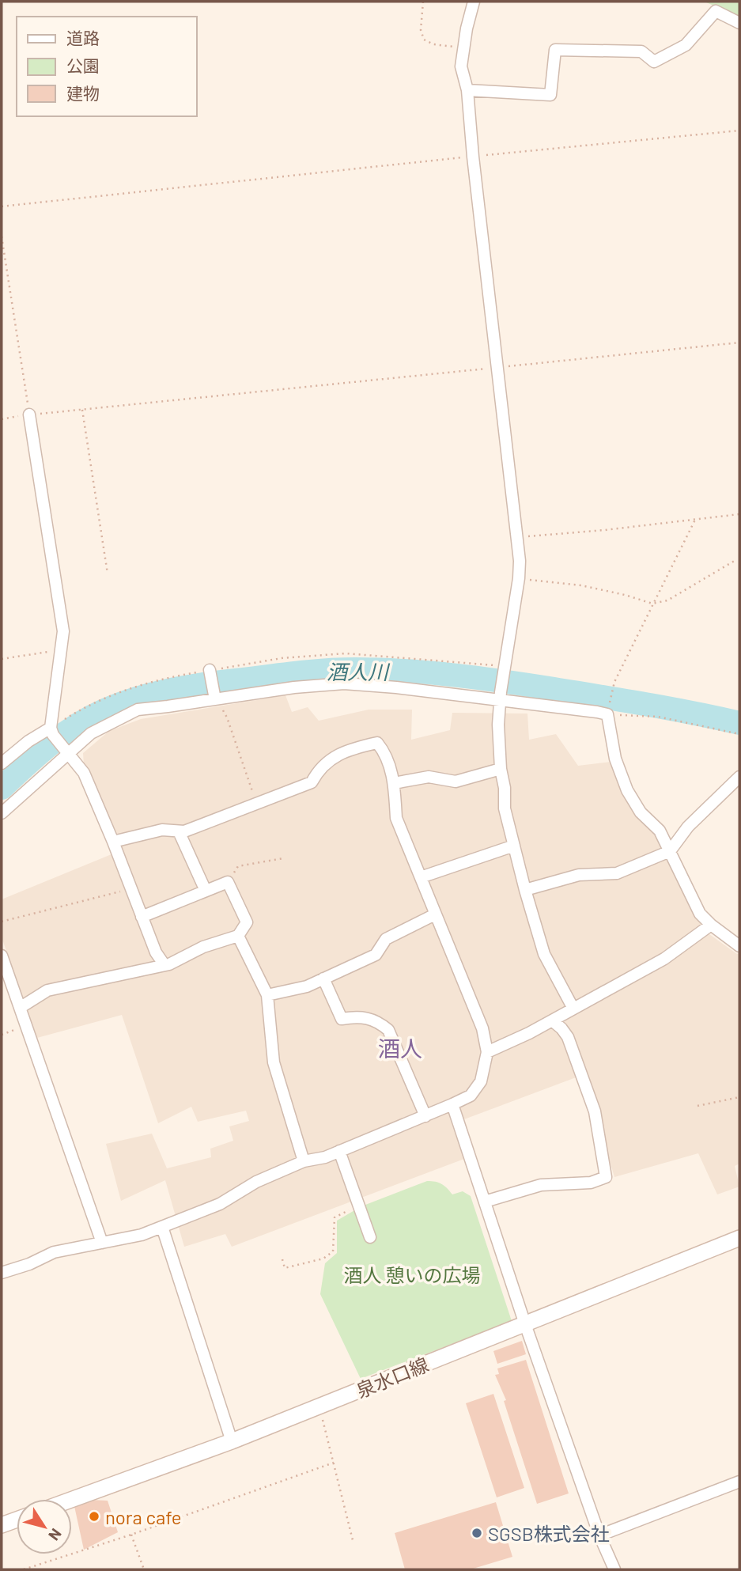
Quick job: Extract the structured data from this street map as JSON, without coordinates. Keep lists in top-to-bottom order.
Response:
{
  "streets": {
    "main road": ["泉水口線"]
  },
  "districts": ["酒人"],
  "water": ["酒人川"],
  "parks": ["酒人 憩いの広場"],
  "places": ["nora cafe", "SGSB株式会社"],
  "legend": ["道路", "公園", "建物"],
  "north": "bottom right"
}
